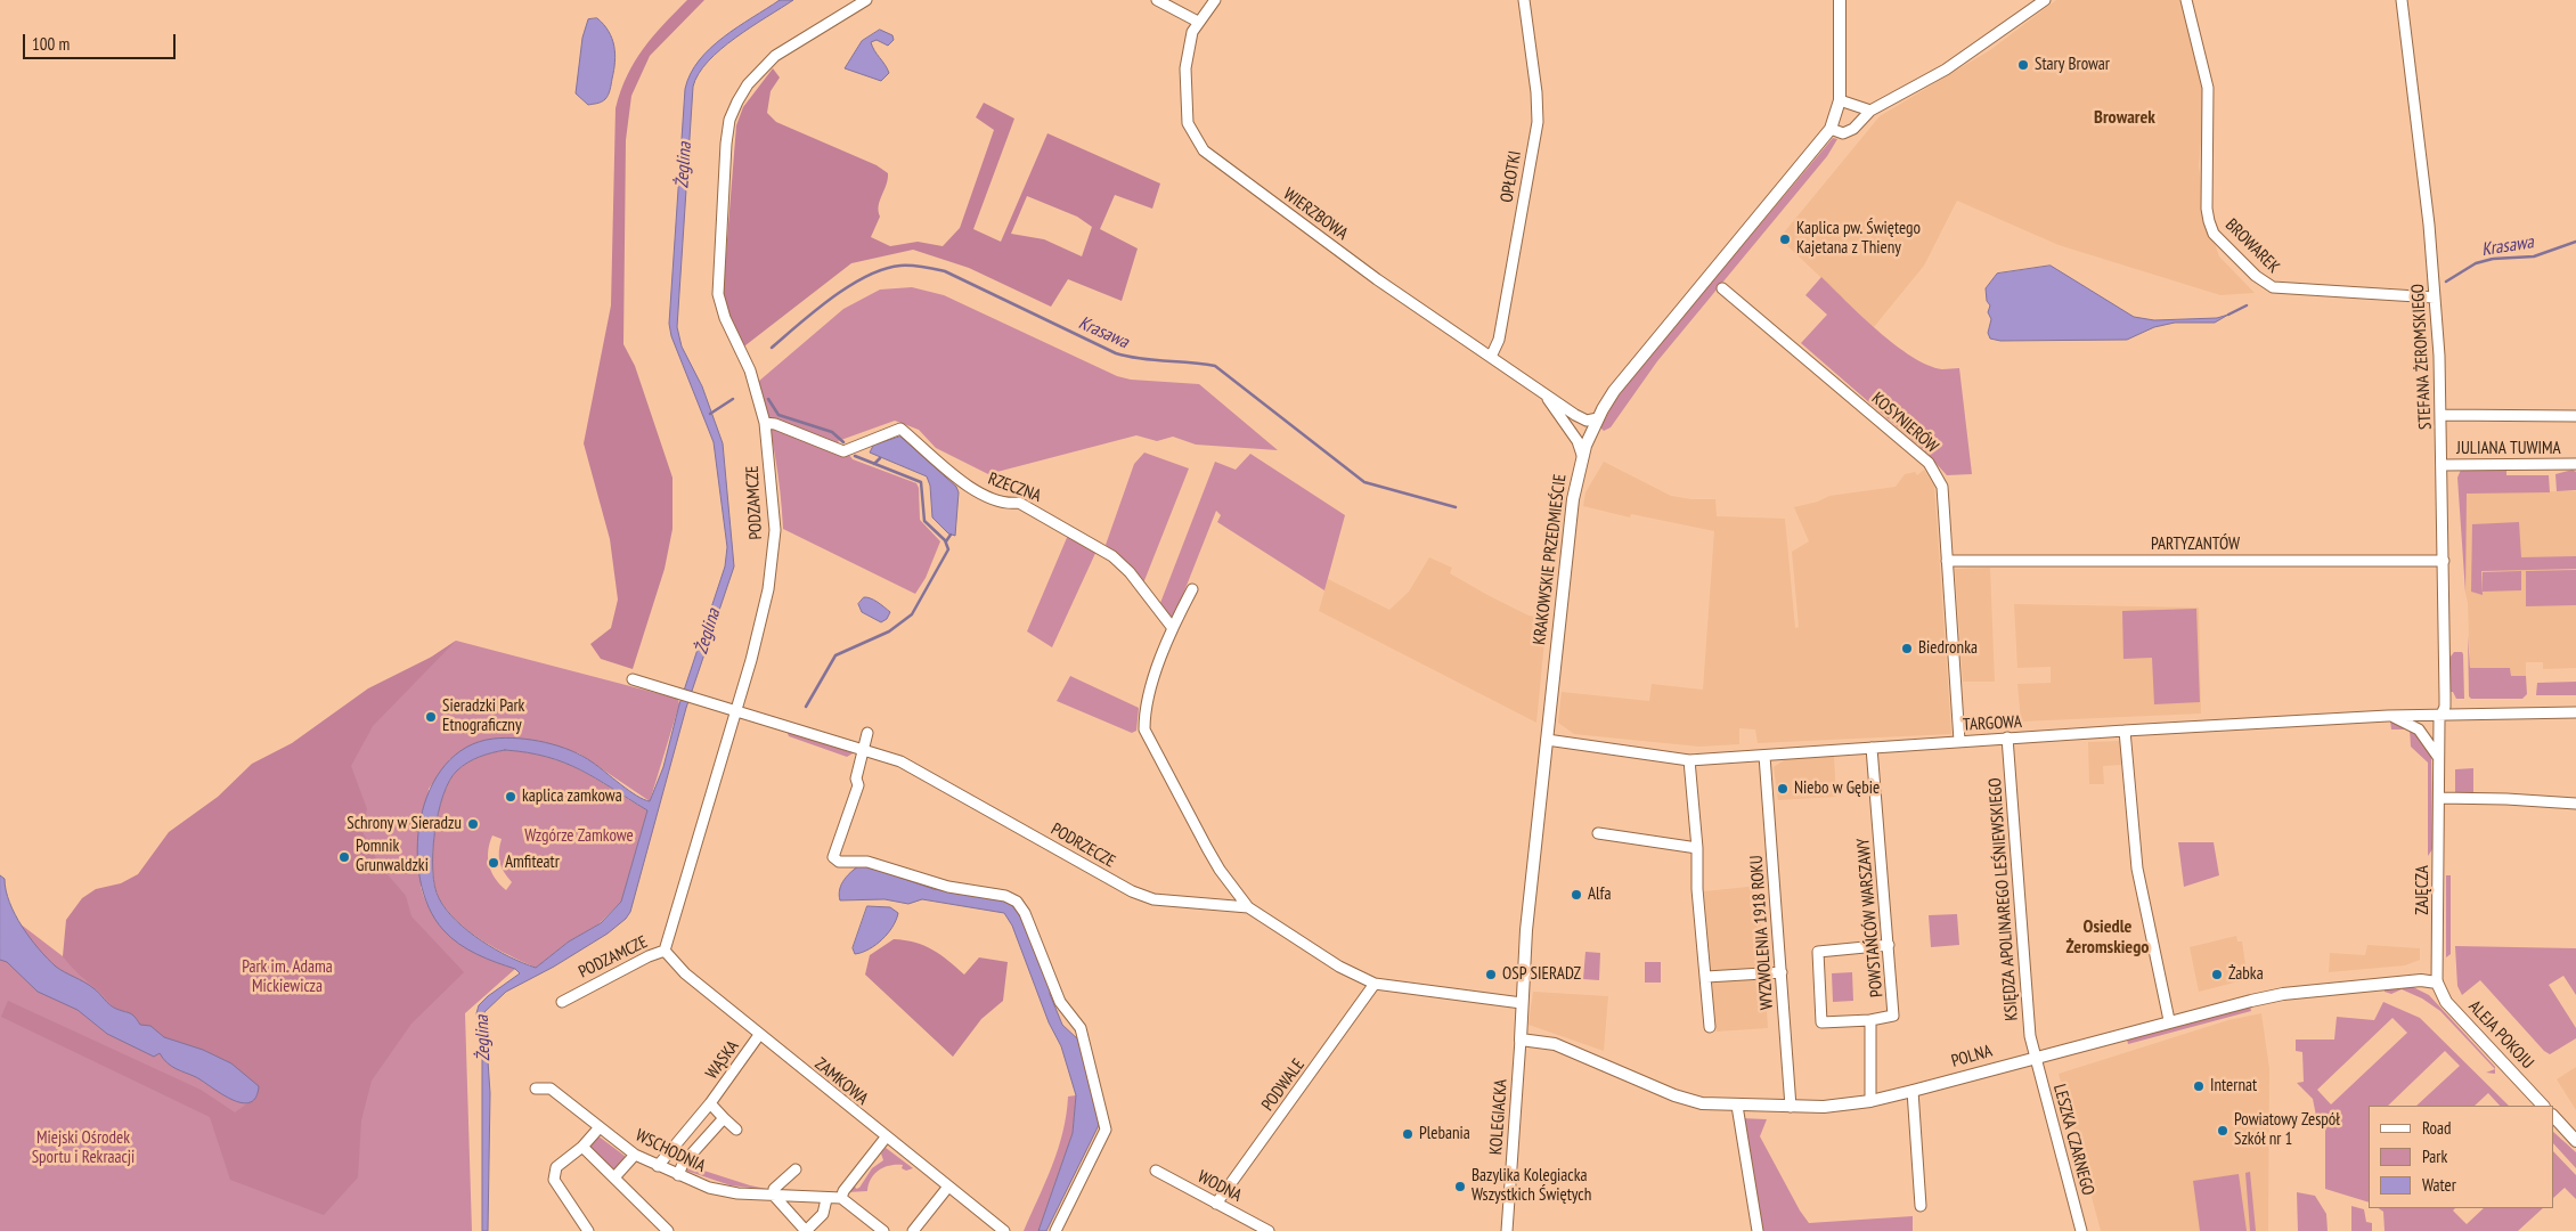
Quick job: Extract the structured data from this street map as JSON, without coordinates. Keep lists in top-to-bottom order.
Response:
{
  "streets": {
    "street": [
      "OPŁOTKI",
      "WIERZBOWA",
      "BROWAREK",
      "STEFANA ŻEROMSKIEGO",
      "KOSYNIERÓW",
      "JULIANA TUWIMA",
      "RZECZNA",
      "PODZAMCZE",
      "PARTYZANTÓW",
      "KRAKOWSKIE PRZEDMIEŚCIE",
      "TARGOWA",
      "PODRZECZE",
      "ZAJĘCZA",
      "KSIĘDZA APOLINAREGO LEŚNIEWSKIEGO",
      "POWSTAŃCÓW WARSZAWY",
      "WYZWOLENIA 1918 ROKU",
      "ALEJA POKOJU",
      "POLNA",
      "WĄSKA",
      "ZAMKOWA",
      "PODWALE",
      "KOLEGIACKA",
      "LESZKA CZARNEGO",
      "WSCHODNIA",
      "WODNA"
    ]
  },
  "crossings": [
    ["OPŁOTKI", "WIERZBOWA"],
    ["WIERZBOWA", "KRAKOWSKIE PRZEDMIEŚCIE"],
    ["BROWAREK", "STEFANA ŻEROMSKIEGO"],
    ["STEFANA ŻEROMSKIEGO", "JULIANA TUWIMA"],
    ["STEFANA ŻEROMSKIEGO", "PARTYZANTÓW"],
    ["STEFANA ŻEROMSKIEGO", "TARGOWA"],
    ["STEFANA ŻEROMSKIEGO", "ZAJĘCZA"],
    ["KOSYNIERÓW", "PARTYZANTÓW"],
    ["KOSYNIERÓW", "TARGOWA"],
    ["RZECZNA", "PODZAMCZE"],
    ["PODZAMCZE", "PODRZECZE"],
    ["PODZAMCZE", "ZAMKOWA"],
    ["KRAKOWSKIE PRZEDMIEŚCIE", "TARGOWA"],
    ["KRAKOWSKIE PRZEDMIEŚCIE", "PODRZECZE"],
    ["KRAKOWSKIE PRZEDMIEŚCIE", "POLNA"],
    ["KRAKOWSKIE PRZEDMIEŚCIE", "KOLEGIACKA"],
    ["TARGOWA", "ZAJĘCZA"],
    ["TARGOWA", "KSIĘDZA APOLINAREGO LEŚNIEWSKIEGO"],
    ["TARGOWA", "POWSTAŃCÓW WARSZAWY"],
    ["TARGOWA", "WYZWOLENIA 1918 ROKU"],
    ["PODRZECZE", "PODWALE"],
    ["ZAJĘCZA", "ALEJA POKOJU"],
    ["ZAJĘCZA", "POLNA"],
    ["KSIĘDZA APOLINAREGO LEŚNIEWSKIEGO", "POLNA"],
    ["KSIĘDZA APOLINAREGO LEŚNIEWSKIEGO", "LESZKA CZARNEGO"],
    ["POWSTAŃCÓW WARSZAWY", "POLNA"],
    ["WYZWOLENIA 1918 ROKU", "POLNA"],
    ["ALEJA POKOJU", "POLNA"],
    ["POLNA", "KOLEGIACKA"],
    ["POLNA", "LESZKA CZARNEGO"],
    ["WĄSKA", "ZAMKOWA"],
    ["WĄSKA", "WSCHODNIA"],
    ["PODWALE", "WODNA"]
  ],
  "districts": ["Browarek", "Osiedle Żeromskiego"],
  "water": ["Żeglina", "Krasawa"],
  "parks": ["Wzgórze Zamkowe", "Park im. Adama Mickiewicza", "Miejski Ośrodek Sportu i Rekraacji"],
  "places": [
    "Stary Browar",
    "Kaplica pw. Świętego Kajetana z Thieny",
    "Biedronka",
    "Sieradzki Park Etnograficzny",
    "Niebo w Gębie",
    "kaplica zamkowa",
    "Schrony w Sieradzu",
    "Pomnik Grunwaldzki",
    "Amfiteatr",
    "Alfa",
    "OSP SIERADZ",
    "Żabka",
    "Internat",
    "Powiatowy Zespół Szkół nr 1",
    "Plebania",
    "Bazylika Kolegiacka Wszystkich Świętych"
  ],
  "legend": ["Road", "Park", "Water"],
  "scale_bar": "100 m"
}
